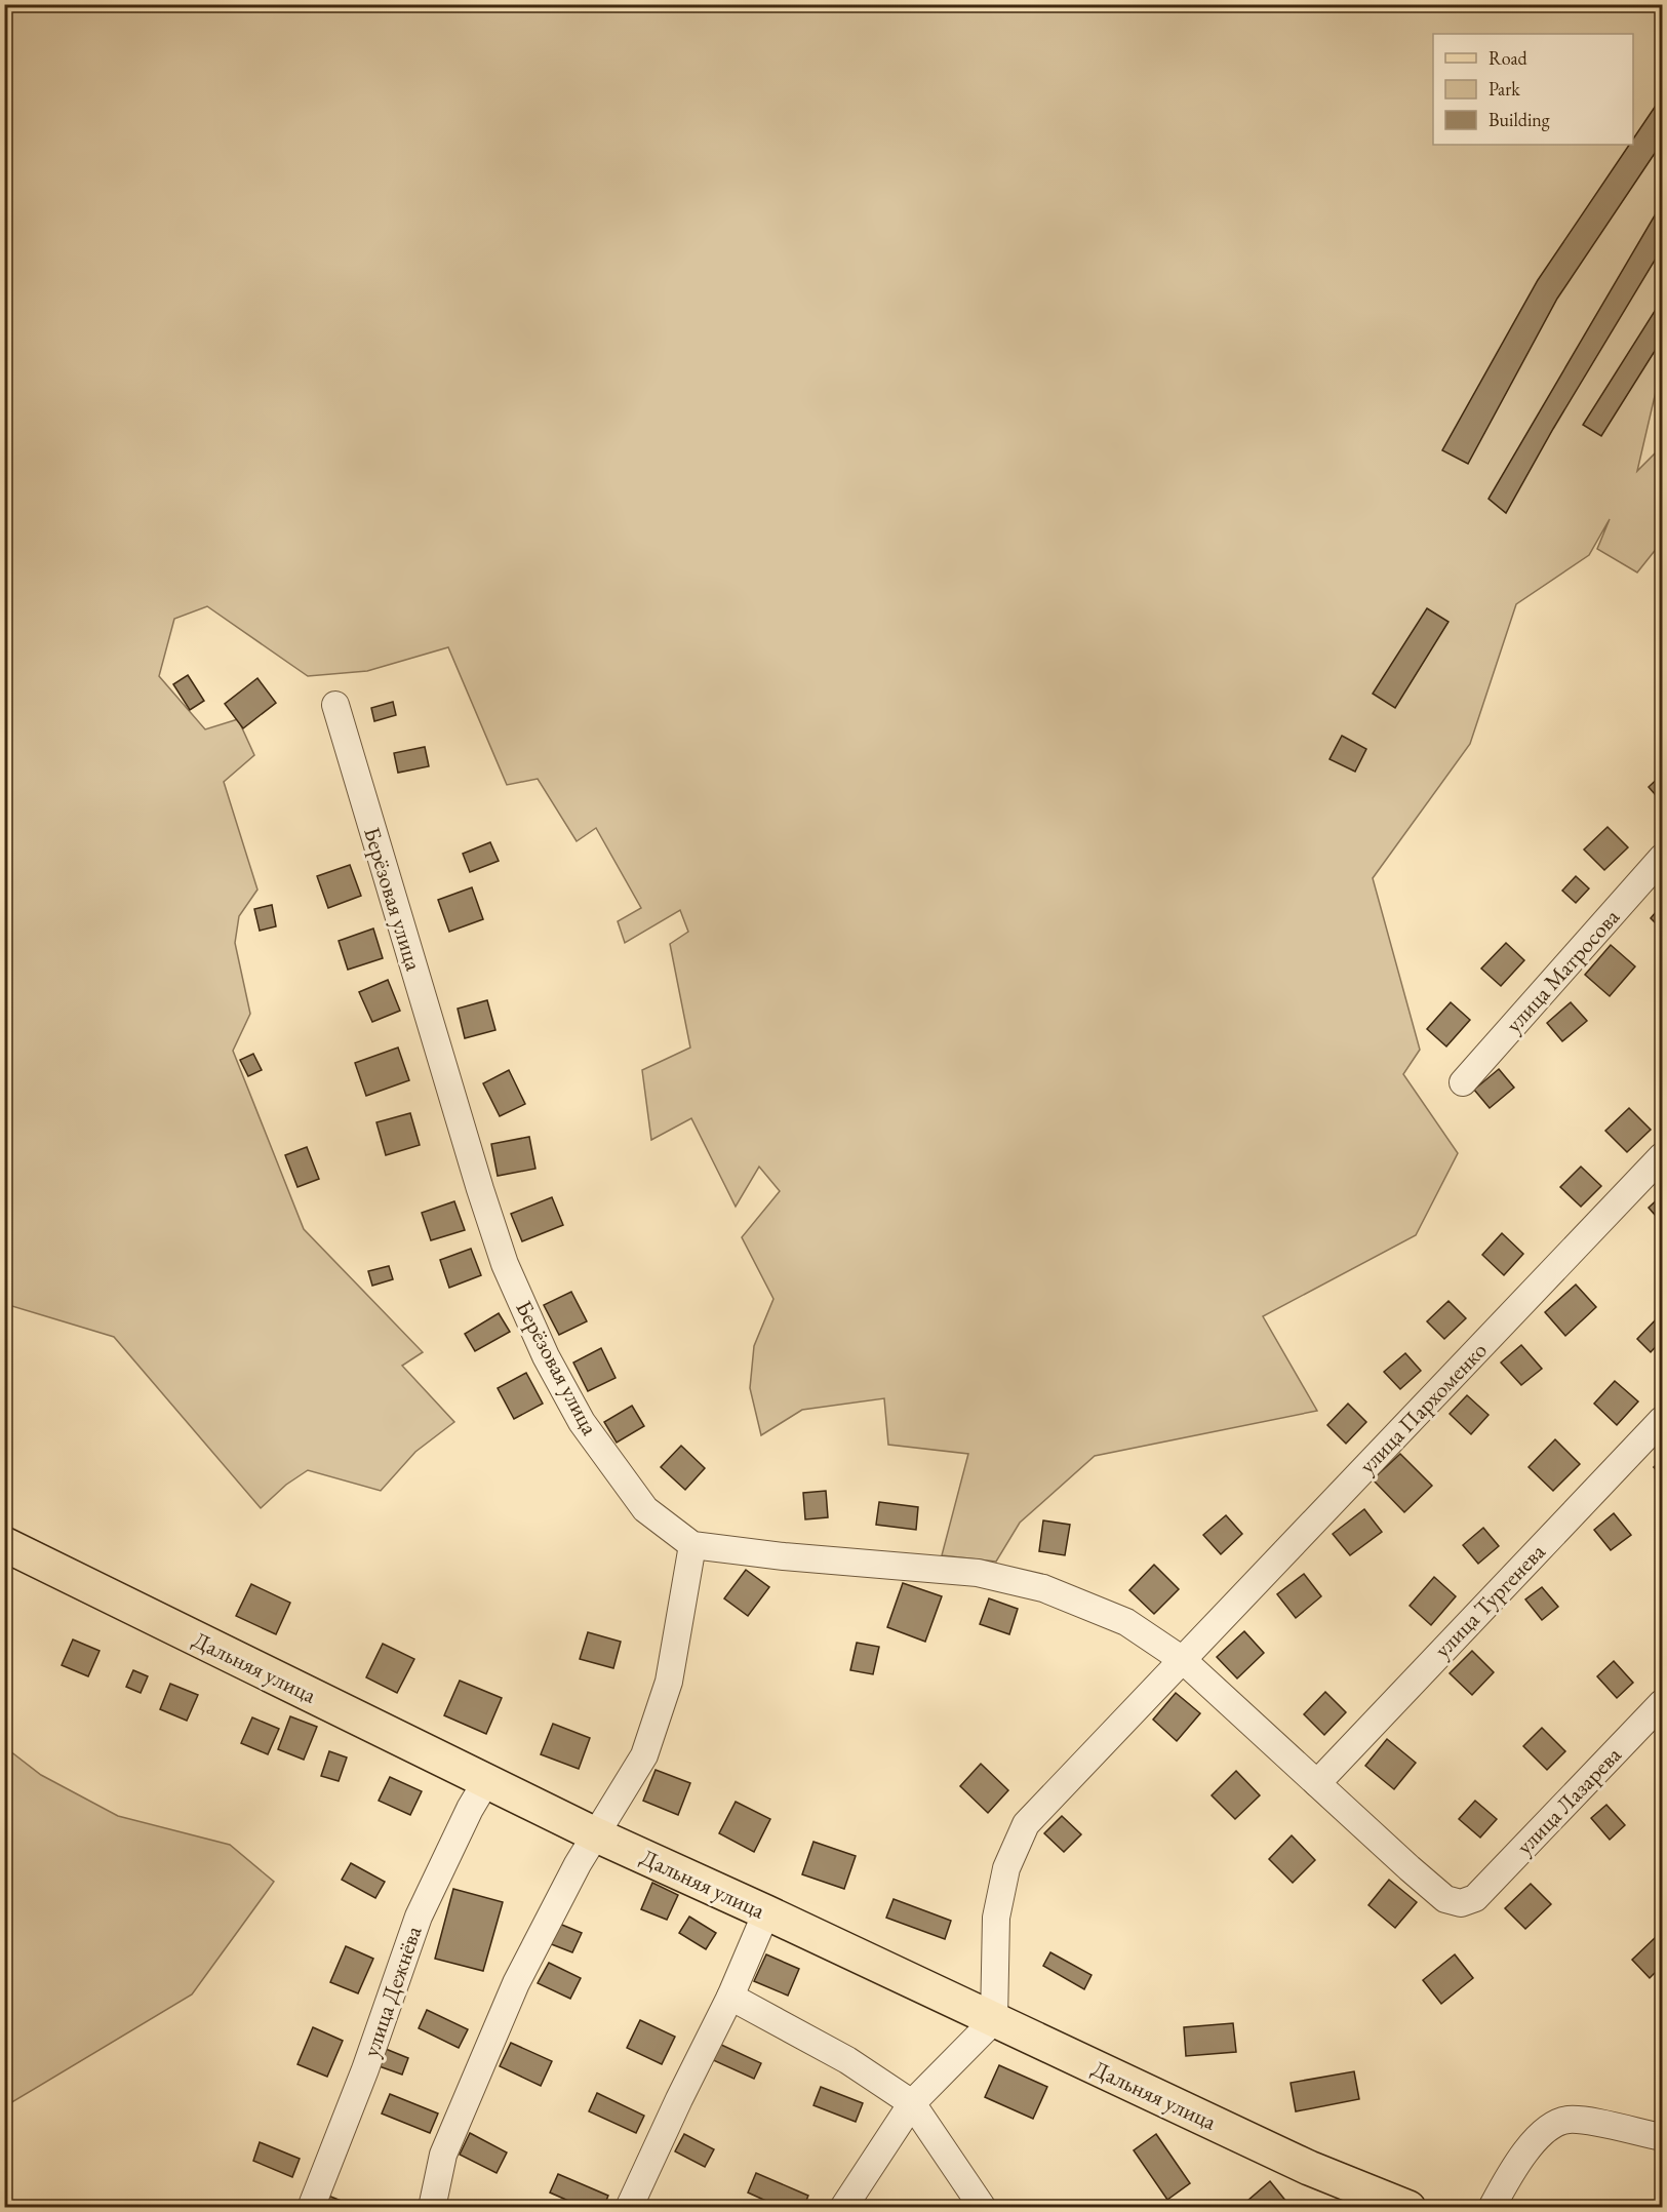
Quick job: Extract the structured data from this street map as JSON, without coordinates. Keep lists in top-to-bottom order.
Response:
{
  "streets": {
    "main road": ["Дальняя улица"],
    "street": [
      "Берёзовая улица",
      "улица Матросова",
      "улица Пархоменко",
      "улица Тургенева",
      "улица Лазарева",
      "улица Дежнёва"
    ]
  },
  "crossings": [
    ["улица Пархоменко", "Дальняя улица"],
    ["улица Тургенева", "улица Лазарева"],
    ["Дальняя улица", "улица Дежнёва"]
  ],
  "legend": ["Road", "Park", "Building"]
}
